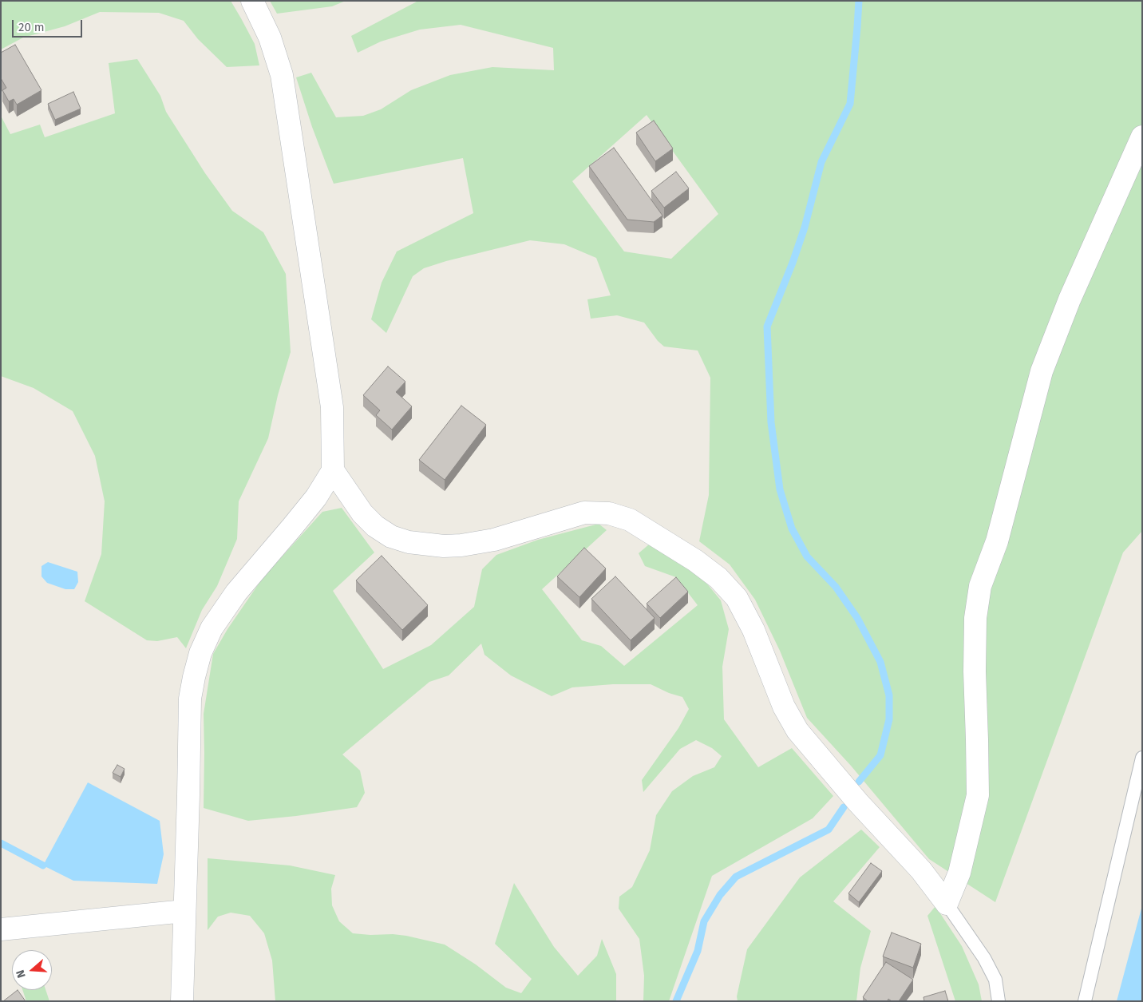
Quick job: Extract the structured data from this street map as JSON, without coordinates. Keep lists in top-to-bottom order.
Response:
{
  "scale_bar": "20 m",
  "north": "left"
}
